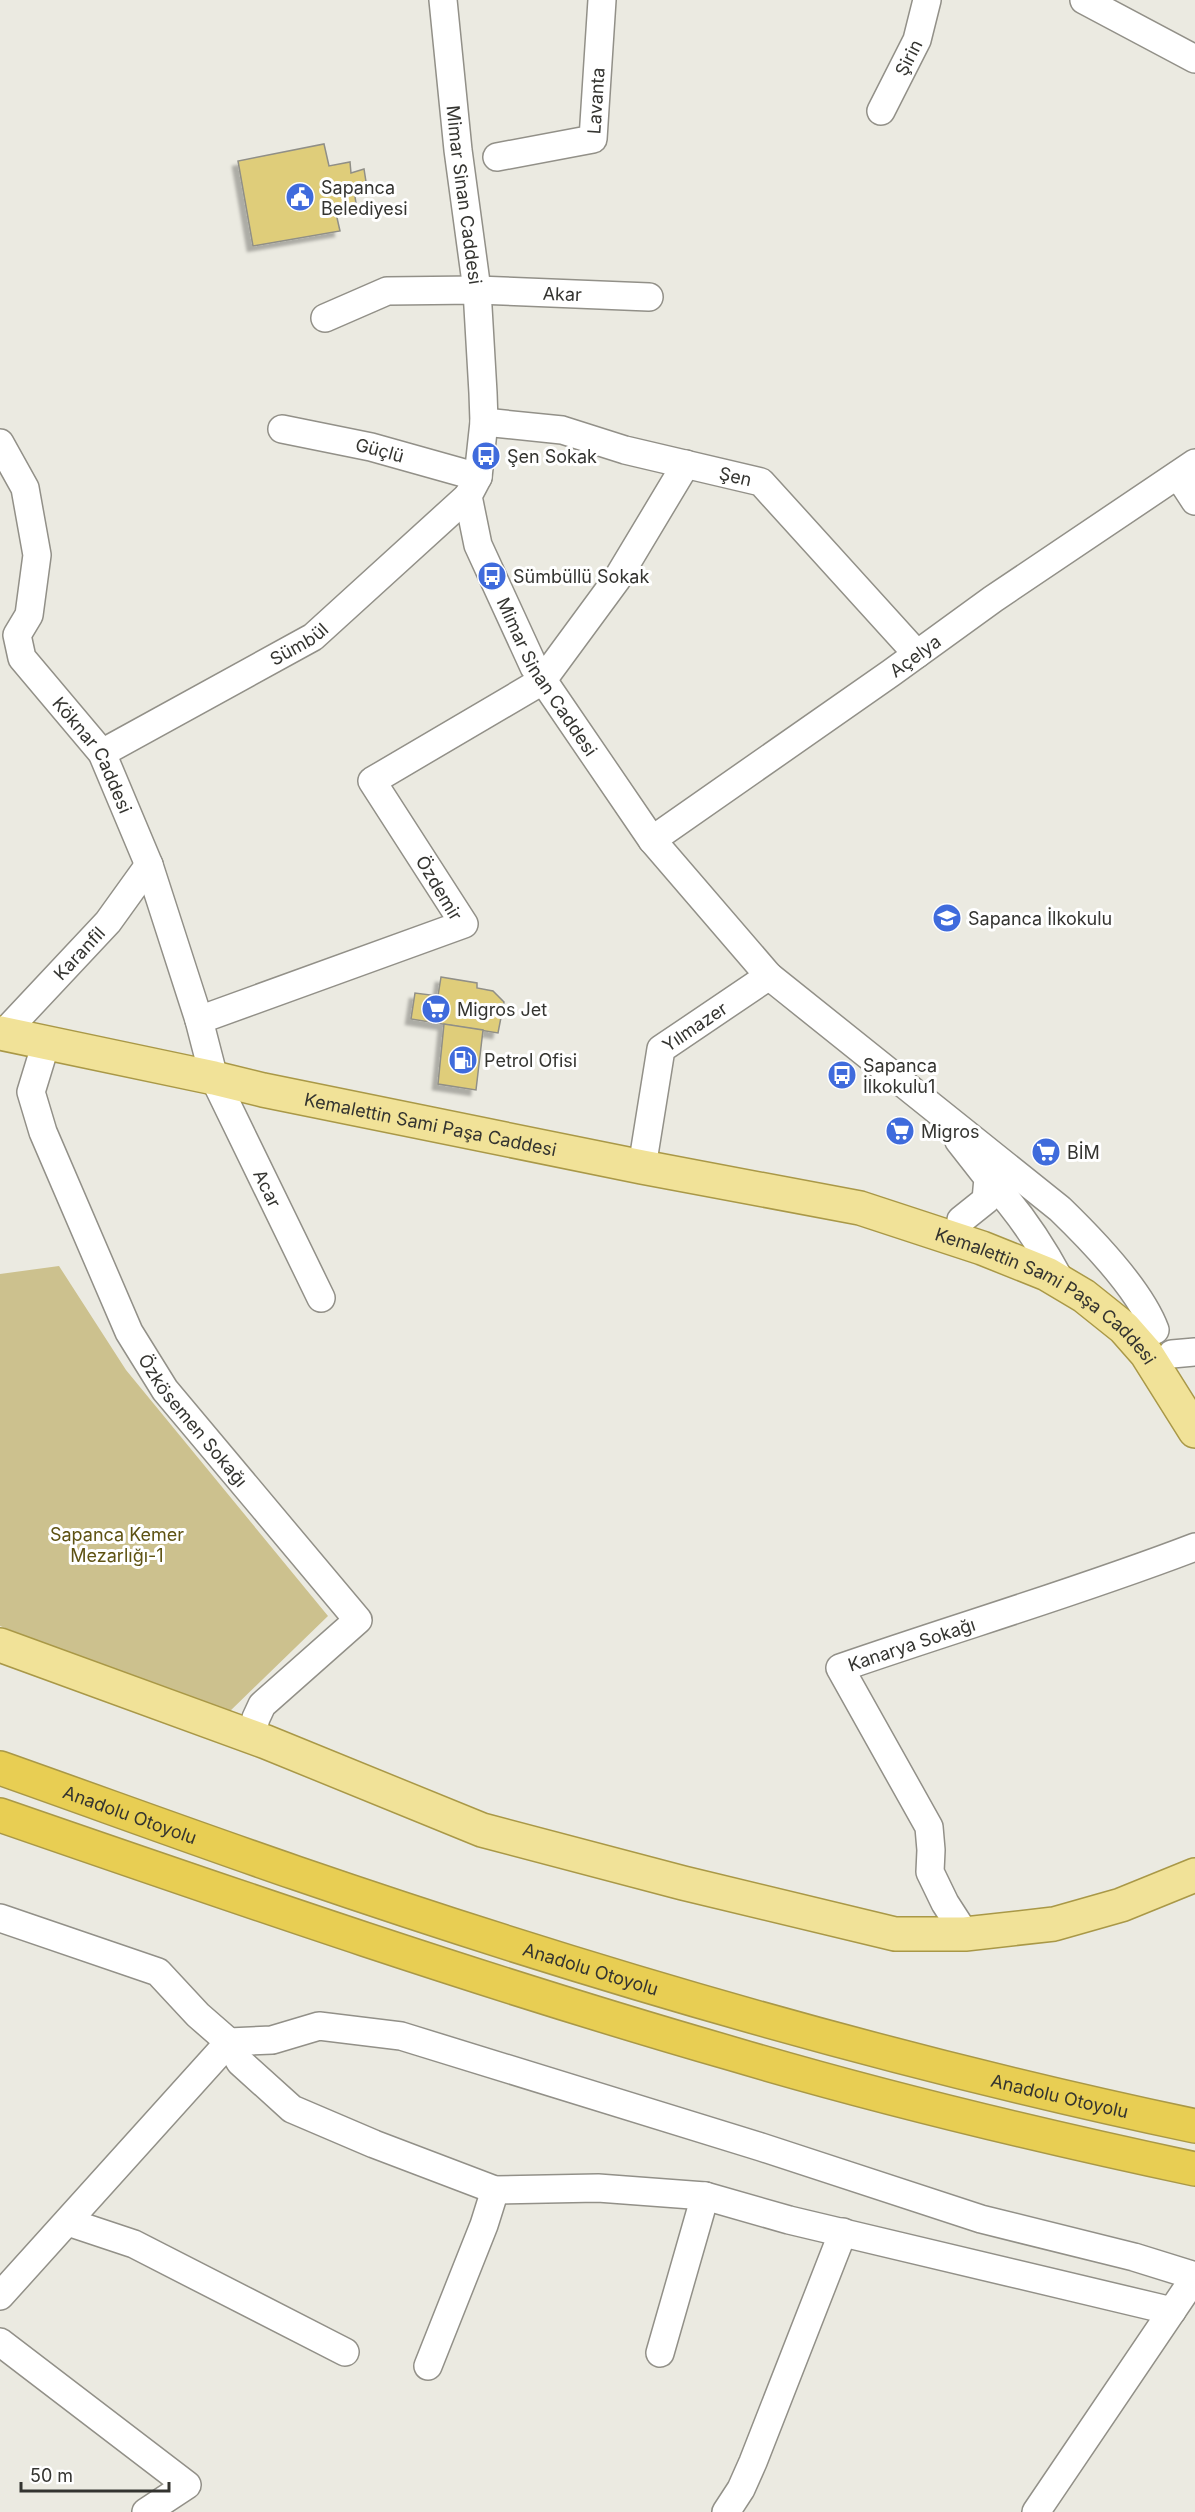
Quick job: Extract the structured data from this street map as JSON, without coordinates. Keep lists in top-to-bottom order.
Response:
{
  "streets": {
    "highway": ["Anadolu Otoyolu"],
    "main road": ["Kemalettin Sami Paşa Caddesi"],
    "street": [
      "Şirin",
      "Lavanta",
      "Mimar Sinan Caddesi",
      "Akar",
      "Güçlü",
      "Şen",
      "Sümbül",
      "Açelya",
      "Köknar Caddesi",
      "Özdemir",
      "Karanfil",
      "Yılmazer",
      "Acar",
      "Özkösemen Sokağı",
      "Kanarya Sokağı"
    ]
  },
  "crossings": [
    ["Mimar Sinan Caddesi", "Akar"],
    ["Mimar Sinan Caddesi", "Güçlü"],
    ["Mimar Sinan Caddesi", "Şen"],
    ["Mimar Sinan Caddesi", "Sümbül"],
    ["Mimar Sinan Caddesi", "Açelya"],
    ["Mimar Sinan Caddesi", "Özdemir"],
    ["Mimar Sinan Caddesi", "Yılmazer"],
    ["Güçlü", "Sümbül"],
    ["Şen", "Açelya"],
    ["Sümbül", "Köknar Caddesi"],
    ["Köknar Caddesi", "Özdemir"],
    ["Köknar Caddesi", "Karanfil"],
    ["Köknar Caddesi", "Kemalettin Sami Paşa Caddesi"],
    ["Köknar Caddesi", "Acar"],
    ["Karanfil", "Kemalettin Sami Paşa Caddesi"],
    ["Yılmazer", "Kemalettin Sami Paşa Caddesi"],
    ["Kemalettin Sami Paşa Caddesi", "Acar"],
    ["Kemalettin Sami Paşa Caddesi", "Özkösemen Sokağı"]
  ],
  "parks": ["Sapanca Kemer Mezarlığı-1"],
  "places": {
    "public building": ["Sapanca Belediyesi"],
    "bus stop": ["Şen Sokak", "Sümbüllü Sokak", "Sapanca İlkokulu1"],
    "school or university": ["Sapanca İlkokulu"],
    "supermarket": ["Migros Jet", "Migros", "BİM"],
    "fuel station": ["Petrol Ofisi"]
  },
  "scale_bar": "50 m"
}
